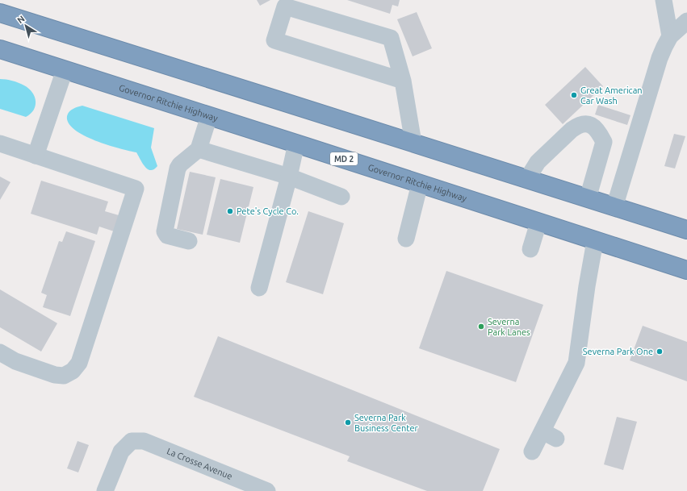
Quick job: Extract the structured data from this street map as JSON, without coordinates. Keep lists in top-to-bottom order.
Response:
{
  "streets": {
    "highway": ["Governor Ritchie Highway", "MD 2"],
    "street": ["La Crosse Avenue"]
  },
  "places": [
    "Great American Car Wash",
    "Pete's Cycle Co.",
    "Severna Park Lanes",
    "Severna Park One",
    "Severna Park Business Center"
  ],
  "north": "top left"
}
